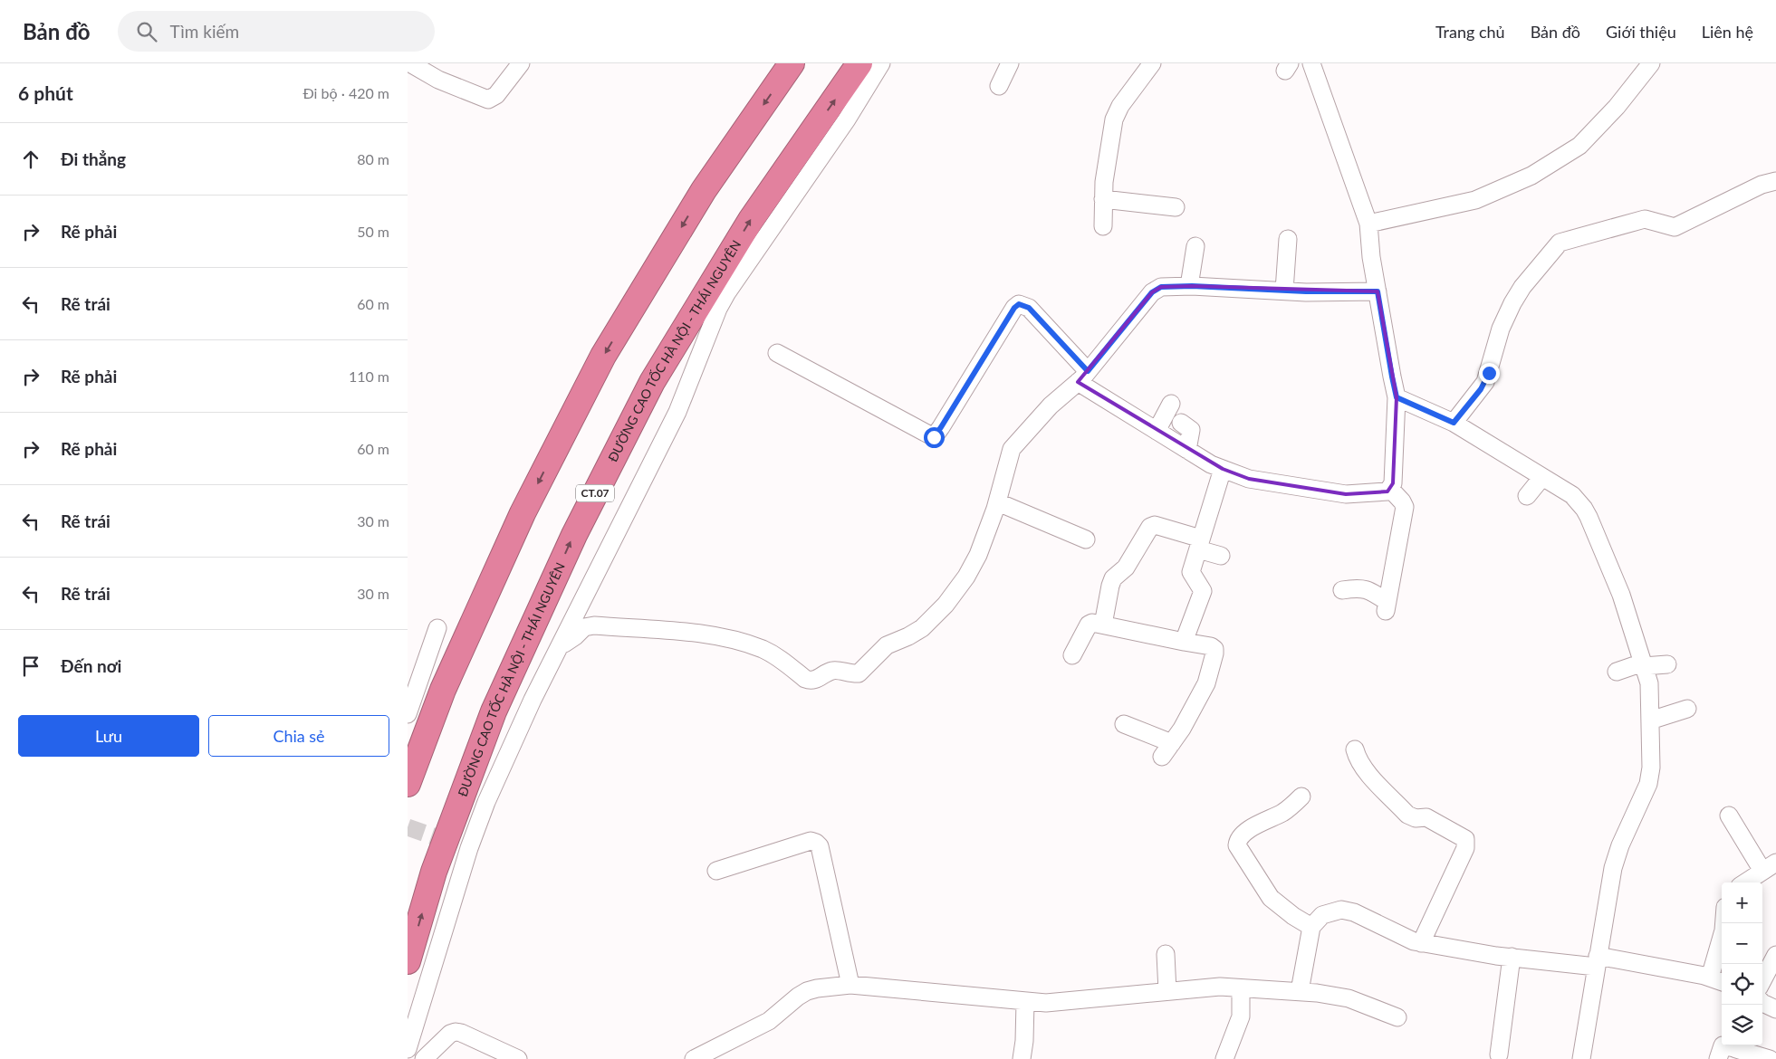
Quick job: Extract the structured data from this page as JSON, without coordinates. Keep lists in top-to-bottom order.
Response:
{
  "streets": {
    "highway": ["ĐƯỜNG CAO TỐC HÀ NỘI - THÁI NGUYÊN", "CT.07"]
  },
  "page": {
    "header": "Bản đồ",
    "search": "Tìm kiếm",
    "nav": [
      "Trang chủ",
      "Bản đồ",
      "Giới thiệu",
      "Liên hệ"
    ],
    "heading": ["6 phút", "Đi bộ · 420 m"],
    "list": [
      ["Đi thẳng", "80 m"],
      ["Rẽ phải", "50 m"],
      ["Rẽ trái", "60 m"],
      ["Rẽ phải", "110 m"],
      ["Rẽ phải", "60 m"],
      ["Rẽ trái", "30 m"],
      ["Rẽ trái", "30 m"],
      "Đến nơi"
    ],
    "buttons": ["Lưu", "Chia sẻ"],
    "map_buttons": ["+", "−"]
  }
}
